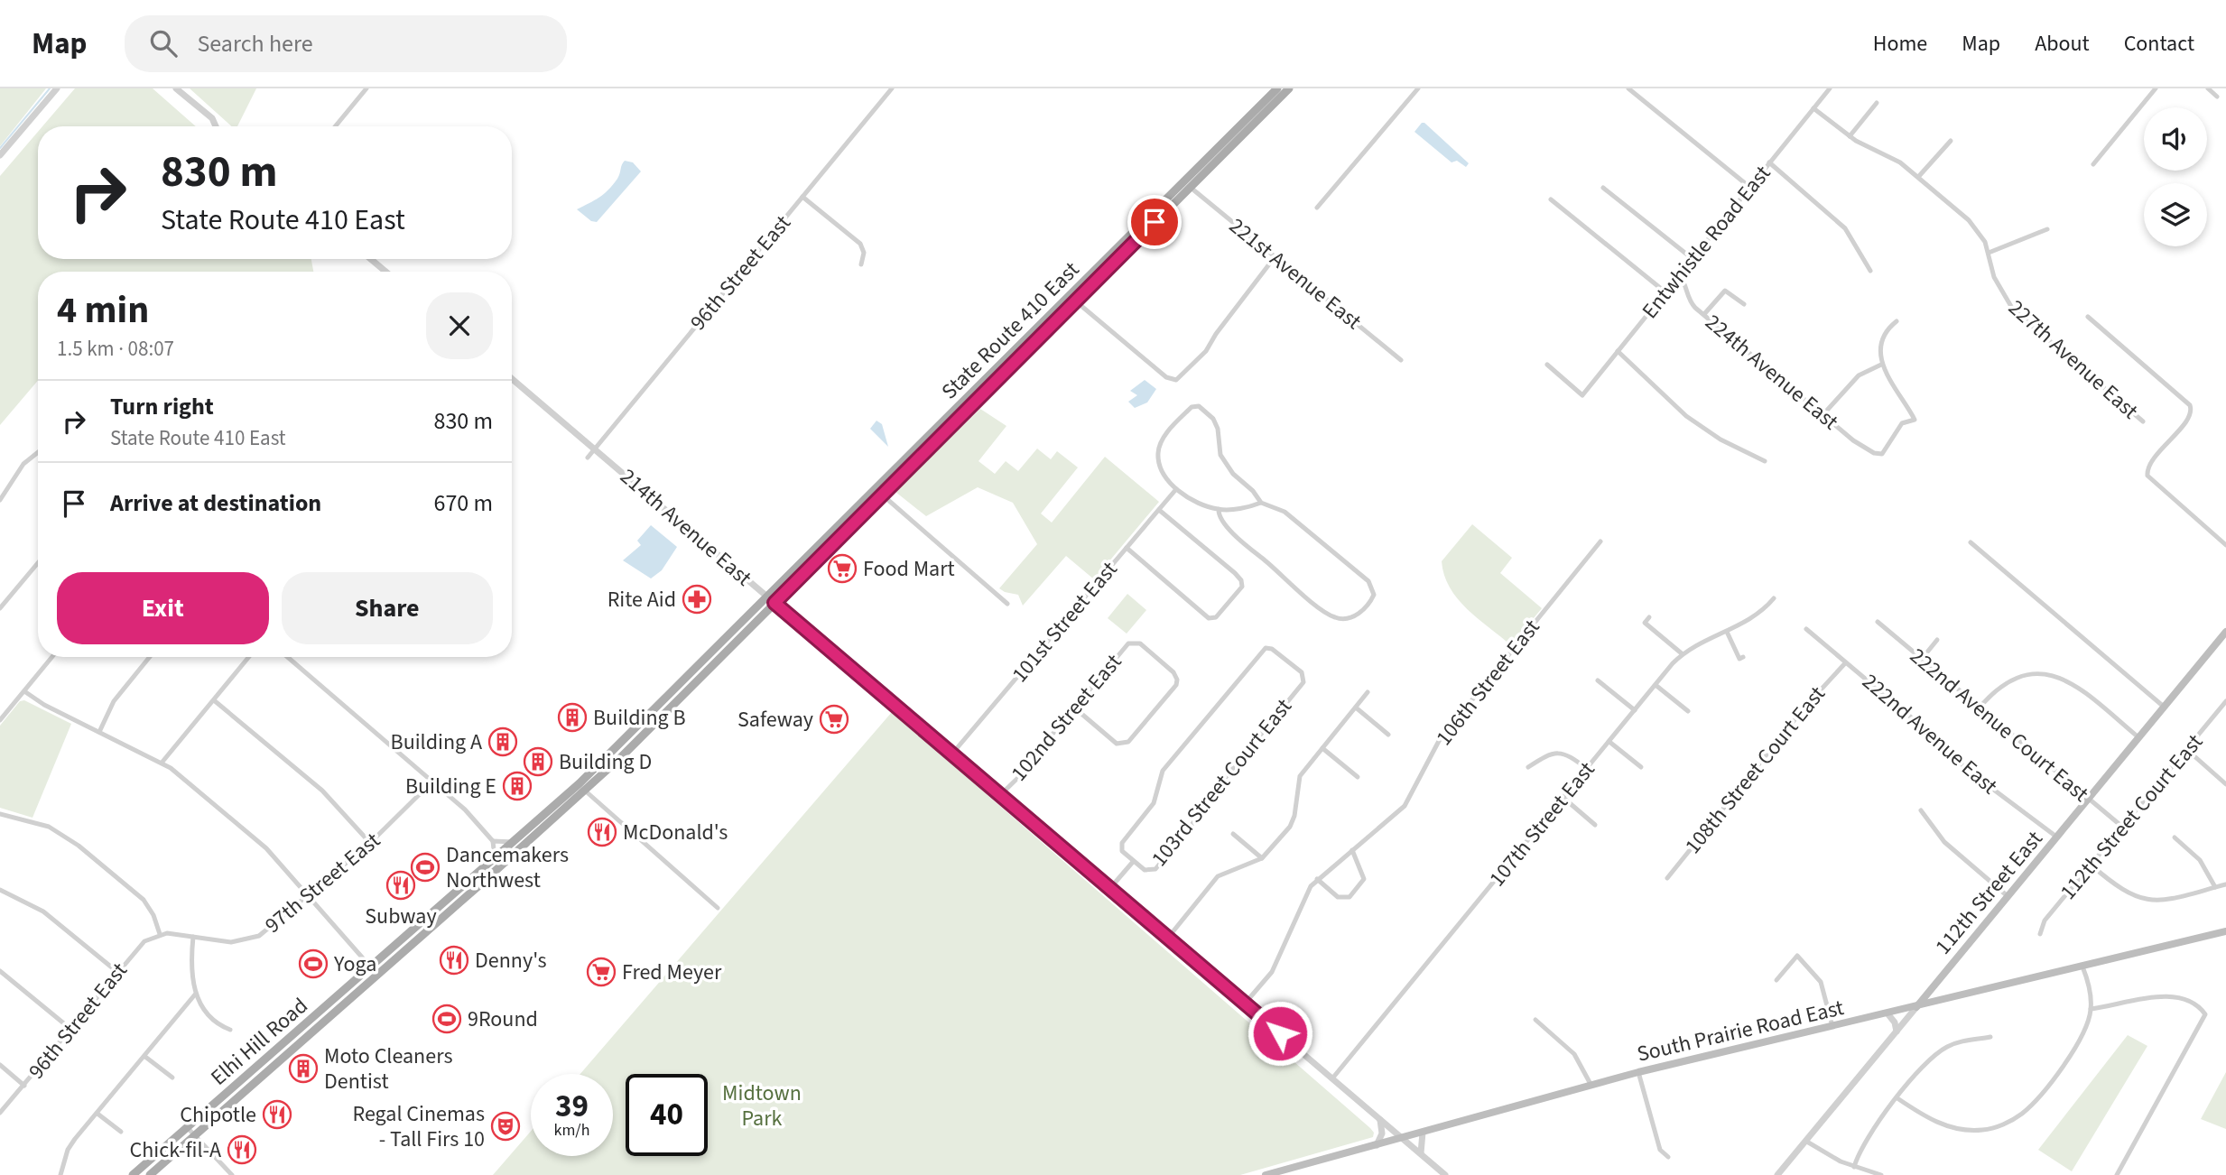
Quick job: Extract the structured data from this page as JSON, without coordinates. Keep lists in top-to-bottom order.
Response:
{
  "streets": {
    "main road": [
      "State Route 410 East",
      "112th Street East",
      "South Prairie Road East",
      "Elhi Hill Road"
    ],
    "street": [
      "Entwhistle Road East",
      "96th Street East",
      "221st Avenue East",
      "227th Avenue East",
      "224th Avenue East",
      "214th Avenue East",
      "101st Street East",
      "106th Street East",
      "102nd Street East",
      "222nd Avenue Court East",
      "222nd Avenue East",
      "108th Street Court East",
      "103rd Street Court East",
      "112th Street Court East",
      "107th Street East",
      "97th Street East"
    ]
  },
  "crossings": [
    ["Entwhistle Road East", "227th Avenue East"],
    ["Entwhistle Road East", "224th Avenue East"],
    ["96th Street East", "214th Avenue East"],
    ["96th Street East", "97th Street East"],
    ["221st Avenue East", "State Route 410 East"],
    ["State Route 410 East", "214th Avenue East"],
    ["State Route 410 East", "Elhi Hill Road"],
    ["214th Avenue East", "101st Street East"],
    ["214th Avenue East", "106th Street East"],
    ["214th Avenue East", "102nd Street East"],
    ["214th Avenue East", "103rd Street Court East"],
    ["214th Avenue East", "107th Street East"],
    ["214th Avenue East", "South Prairie Road East"],
    ["214th Avenue East", "Elhi Hill Road"],
    ["222nd Avenue Court East", "112th Street Court East"],
    ["222nd Avenue Court East", "112th Street East"],
    ["222nd Avenue East", "108th Street Court East"],
    ["222nd Avenue East", "112th Street East"],
    ["112th Street East", "South Prairie Road East"]
  ],
  "parks": ["Midtown Park"],
  "places": {
    "supermarket": ["Food Mart", "Safeway", "Fred Meyer"],
    "pharmacy": ["Rite Aid"],
    "building": [
      "Building B",
      "Building A",
      "Building D",
      "Building E",
      "Moto Cleaners Dentist"
    ],
    "restaurant": [
      "McDonald's",
      "Subway",
      "Denny's",
      "Chipotle",
      "Chick-fil-A"
    ],
    "sports": ["Dancemakers Northwest", "Yoga", "9Round"],
    "theatre": ["Regal Cinemas - Tall Firs 10"]
  },
  "page": {
    "header": "Map",
    "search": "Search here",
    "nav": [
      "Home",
      "Map",
      "About",
      "Contact"
    ],
    "turn": ["830 m", "State Route 410 East"],
    "heading": ["4 min", "1.5 km · 08:07"],
    "list": [
      {
        "name": "Turn right",
        "note": "State Route 410 East",
        "value": "830 m"
      },
      {
        "name": "Arrive at destination",
        "value": "670 m"
      }
    ],
    "buttons": ["Exit", "Share"],
    "speed": "39 km/h",
    "limit": "40"
  }
}
